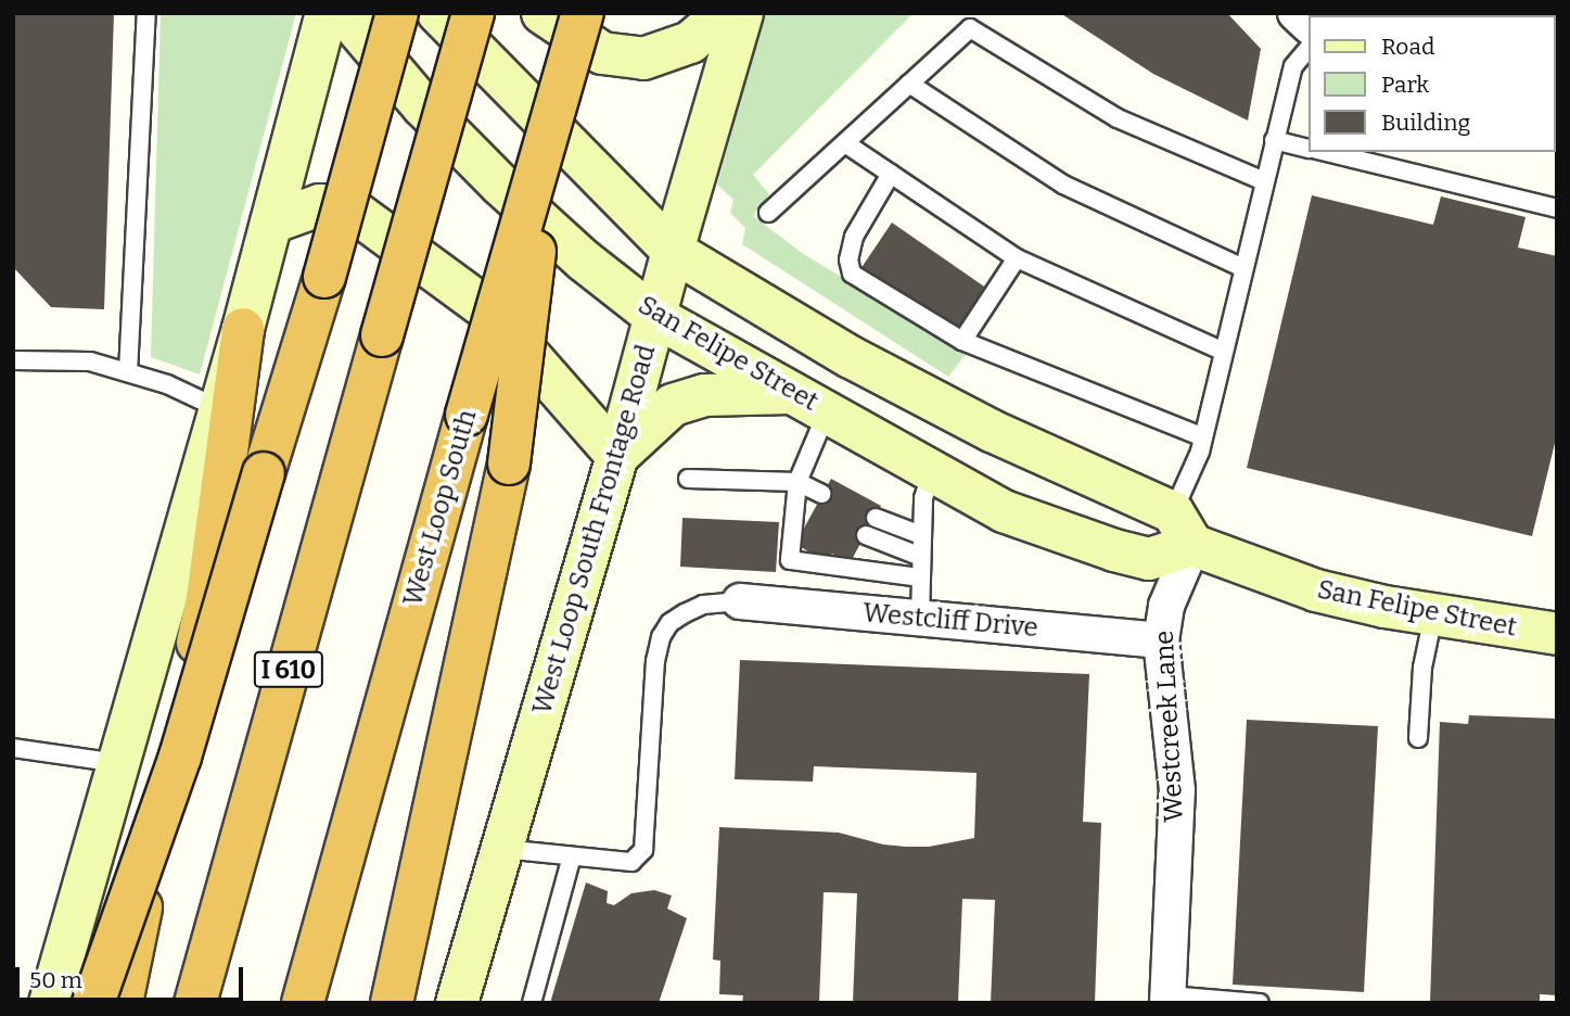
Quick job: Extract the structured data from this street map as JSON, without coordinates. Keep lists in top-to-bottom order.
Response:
{
  "streets": {
    "highway": ["West Loop South", "I 610"],
    "main road": ["San Felipe Street", "West Loop South Frontage Road"],
    "street": ["Westcliff Drive", "Westcreek Lane"]
  },
  "crossings": [
    ["San Felipe Street", "West Loop South Frontage Road"],
    ["San Felipe Street", "Westcreek Lane"],
    ["Westcliff Drive", "Westcreek Lane"]
  ],
  "legend": ["Road", "Park", "Building"],
  "scale_bar": "50 m"
}
